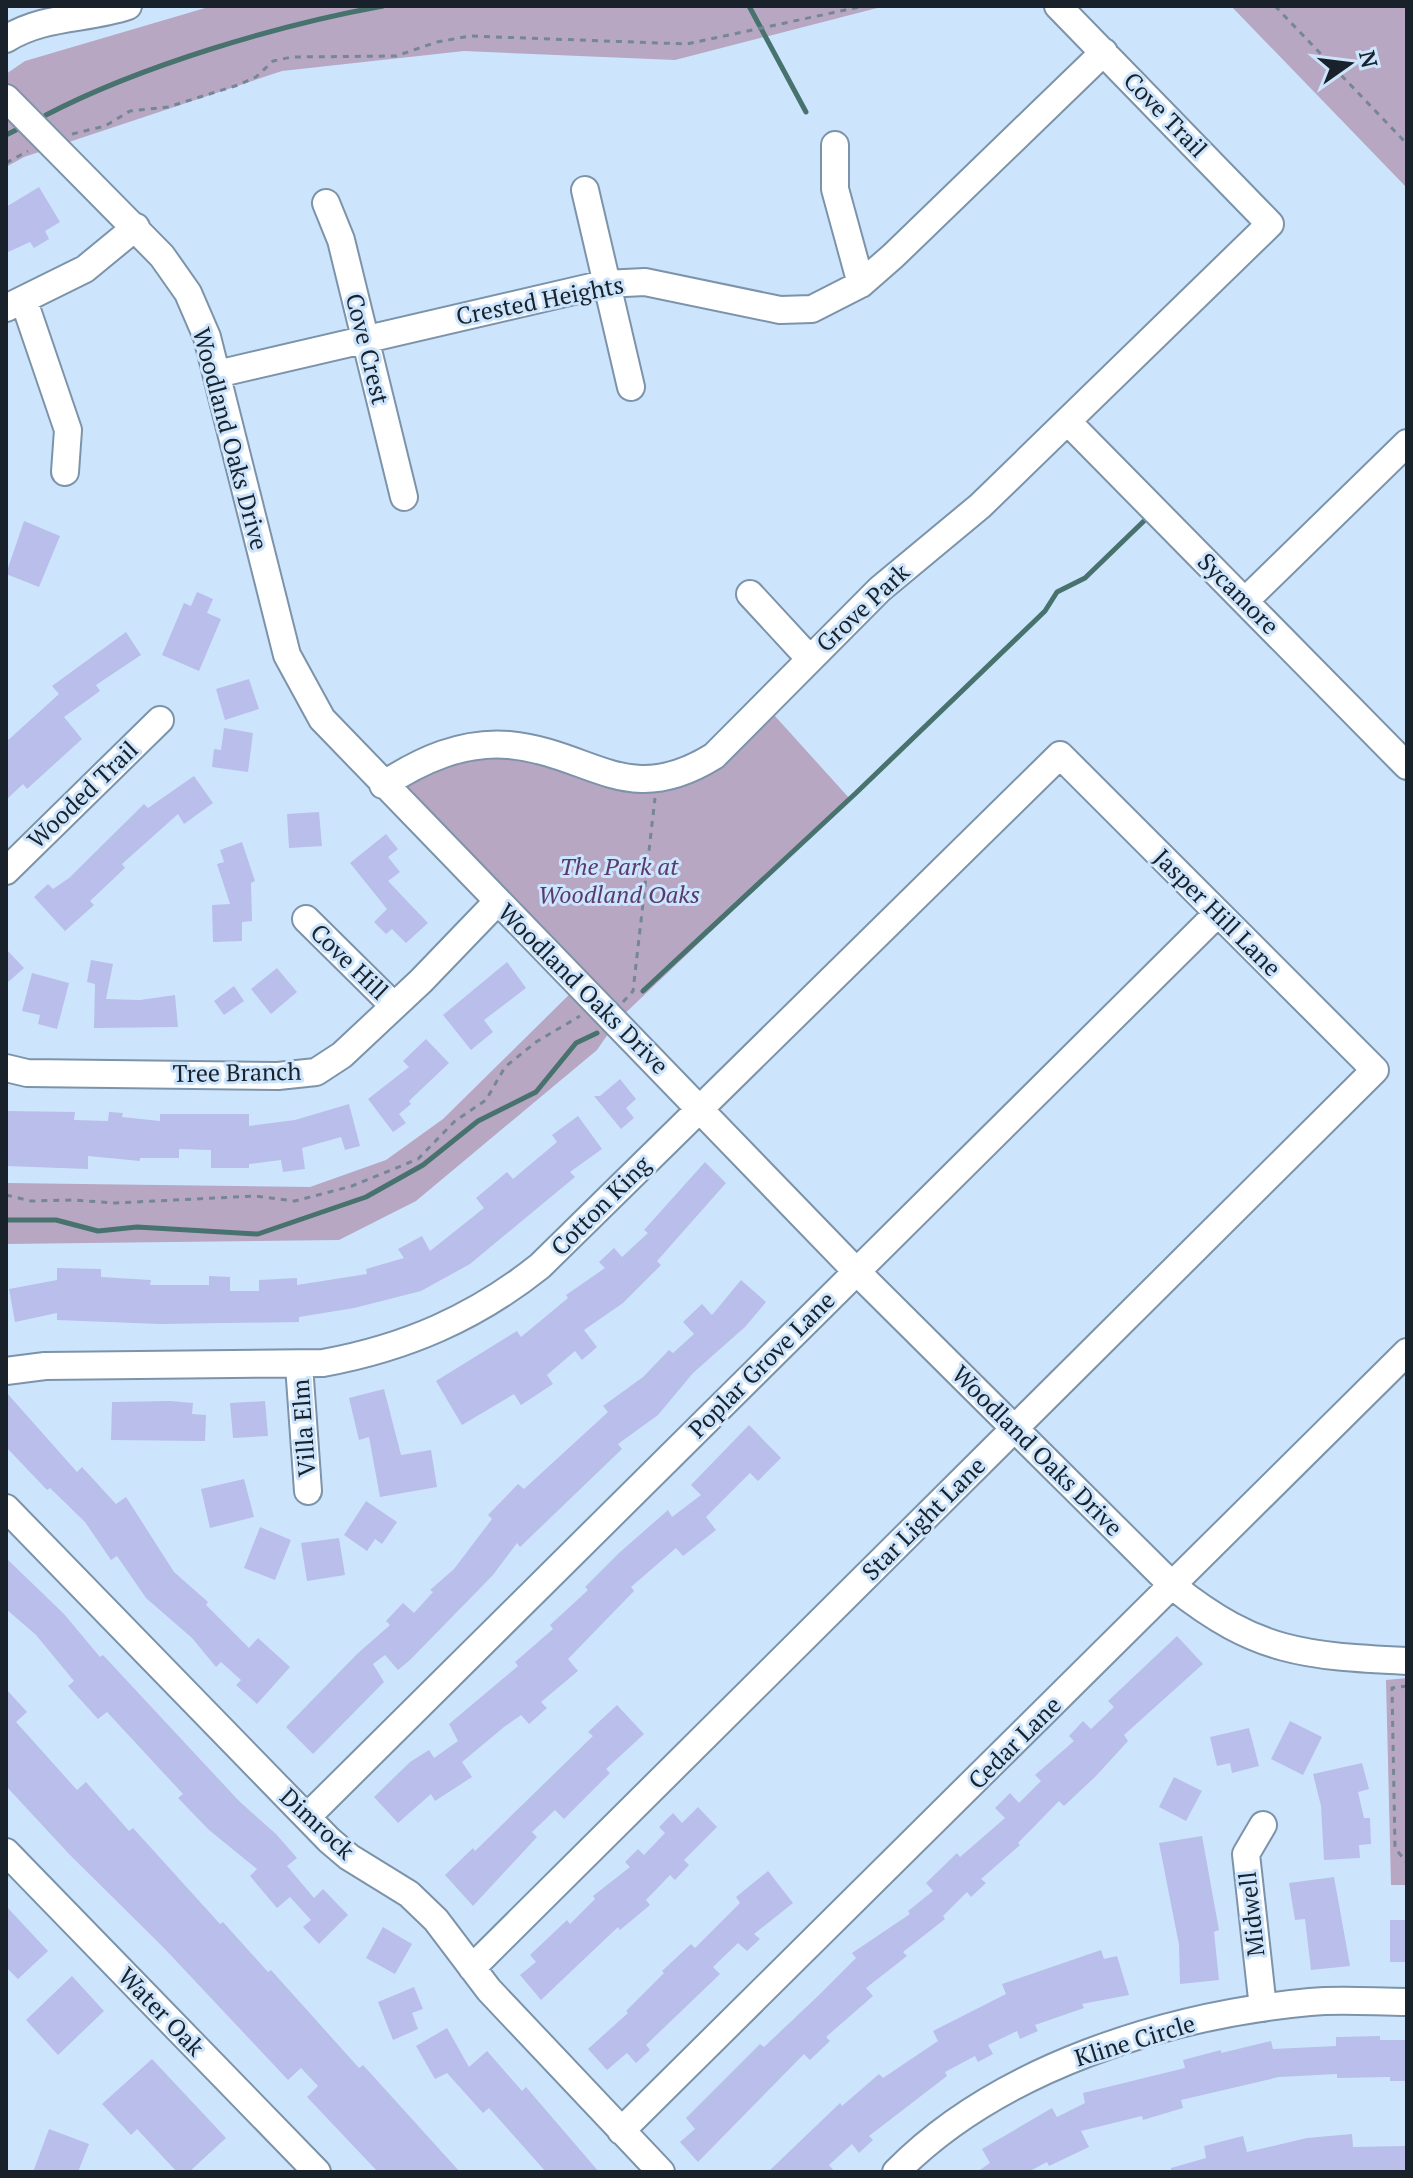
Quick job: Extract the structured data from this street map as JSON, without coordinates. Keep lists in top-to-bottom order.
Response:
{
  "streets": {
    "street": [
      "Cove Trail",
      "Crested Heights",
      "Cove Crest",
      "Woodland Oaks Drive",
      "Sycamore",
      "Grove Park",
      "Wooded Trail",
      "Jasper Hill Lane",
      "Cove Hill",
      "Tree Branch",
      "Cotton King",
      "Poplar Grove Lane",
      "Villa Elm",
      "Star Light Lane",
      "Cedar Lane",
      "Dimrock",
      "Midwell",
      "Water Oak",
      "Kline Circle"
    ]
  },
  "crossings": [
    ["Cove Trail", "Crested Heights"],
    ["Cove Trail", "Grove Park"],
    ["Crested Heights", "Cove Crest"],
    ["Crested Heights", "Woodland Oaks Drive"],
    ["Woodland Oaks Drive", "Grove Park"],
    ["Woodland Oaks Drive", "Tree Branch"],
    ["Woodland Oaks Drive", "Cotton King"],
    ["Woodland Oaks Drive", "Poplar Grove Lane"],
    ["Woodland Oaks Drive", "Star Light Lane"],
    ["Woodland Oaks Drive", "Cedar Lane"],
    ["Sycamore", "Grove Park"],
    ["Jasper Hill Lane", "Cotton King"],
    ["Jasper Hill Lane", "Poplar Grove Lane"],
    ["Jasper Hill Lane", "Star Light Lane"],
    ["Cove Hill", "Tree Branch"],
    ["Cotton King", "Villa Elm"],
    ["Poplar Grove Lane", "Dimrock"],
    ["Star Light Lane", "Dimrock"],
    ["Cedar Lane", "Dimrock"],
    ["Midwell", "Kline Circle"]
  ],
  "parks": ["The Park at Woodland Oaks"],
  "north": "right"
}
